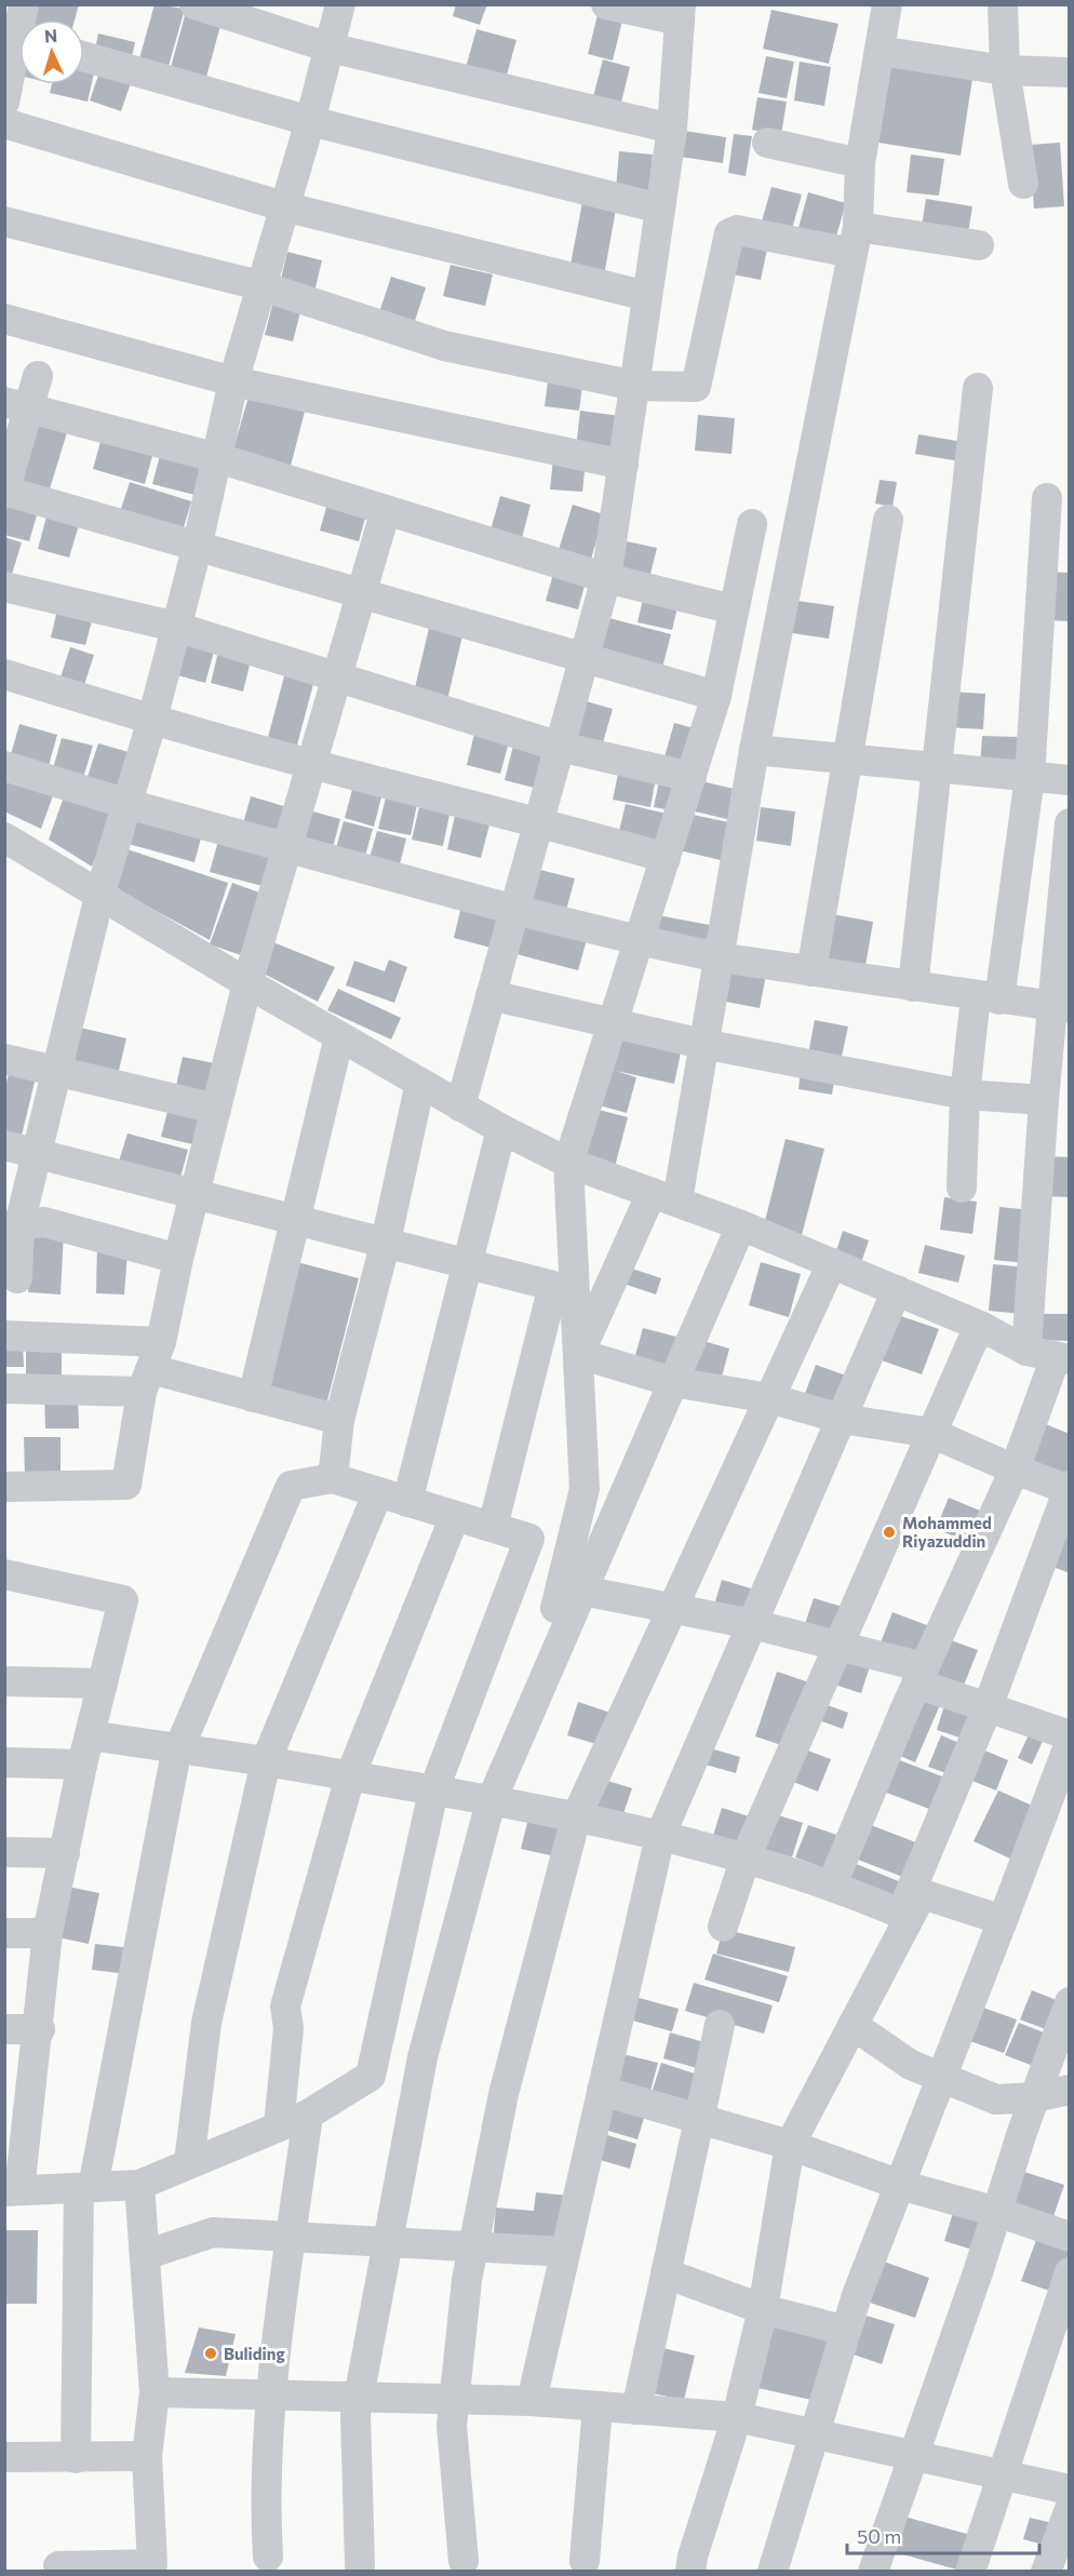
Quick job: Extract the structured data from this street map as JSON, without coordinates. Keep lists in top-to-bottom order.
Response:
{
  "places": ["Mohammed Riyazuddin", "Buliding"],
  "scale_bar": "50 m",
  "north": "top"
}
